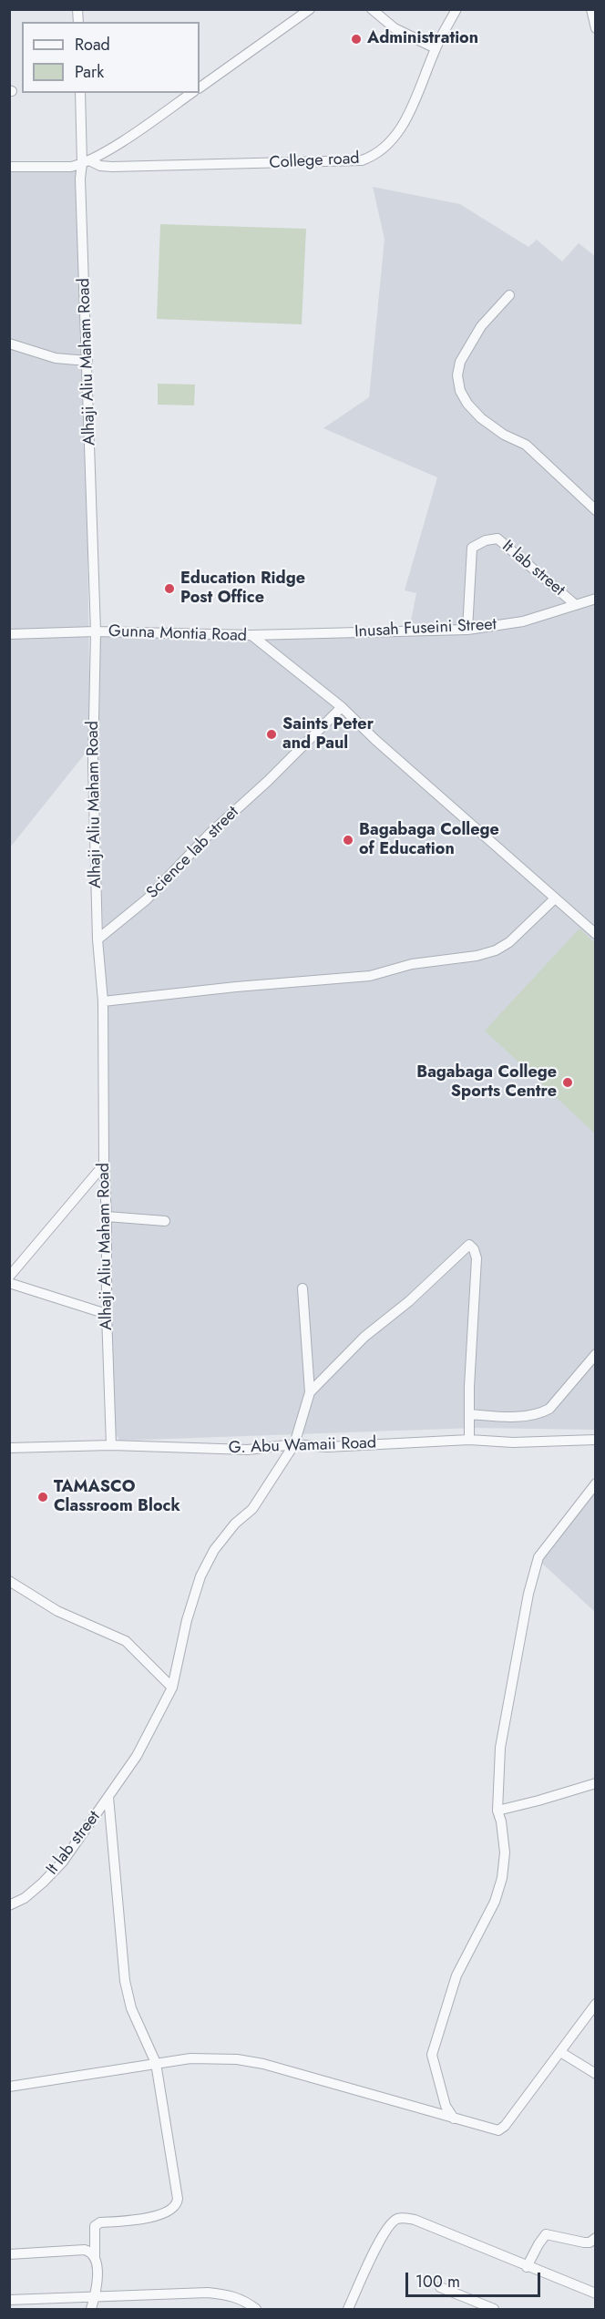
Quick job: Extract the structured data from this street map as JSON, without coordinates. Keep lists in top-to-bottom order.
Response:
{
  "streets": {
    "street": [
      "College road",
      "Alhaji Aliu Maham Road",
      "It lab street",
      "Inusah Fuseini Street",
      "Gunna Montia Road",
      "Science lab street",
      "G. Abu Wamaii Road"
    ]
  },
  "crossings": [
    ["College road", "Alhaji Aliu Maham Road"],
    ["Alhaji Aliu Maham Road", "Gunna Montia Road"],
    ["Alhaji Aliu Maham Road", "Science lab street"],
    ["Alhaji Aliu Maham Road", "G. Abu Wamaii Road"],
    ["It lab street", "Inusah Fuseini Street"],
    ["It lab street", "G. Abu Wamaii Road"],
    ["Inusah Fuseini Street", "Gunna Montia Road"],
    ["Gunna Montia Road", "Science lab street"]
  ],
  "places": [
    "Administration",
    "Education Ridge Post Office",
    "Saints Peter and Paul",
    "Bagabaga College of Education",
    "Bagabaga College Sports Centre",
    "TAMASCO Classroom Block"
  ],
  "legend": ["Road", "Park"],
  "scale_bar": "100 m"
}
